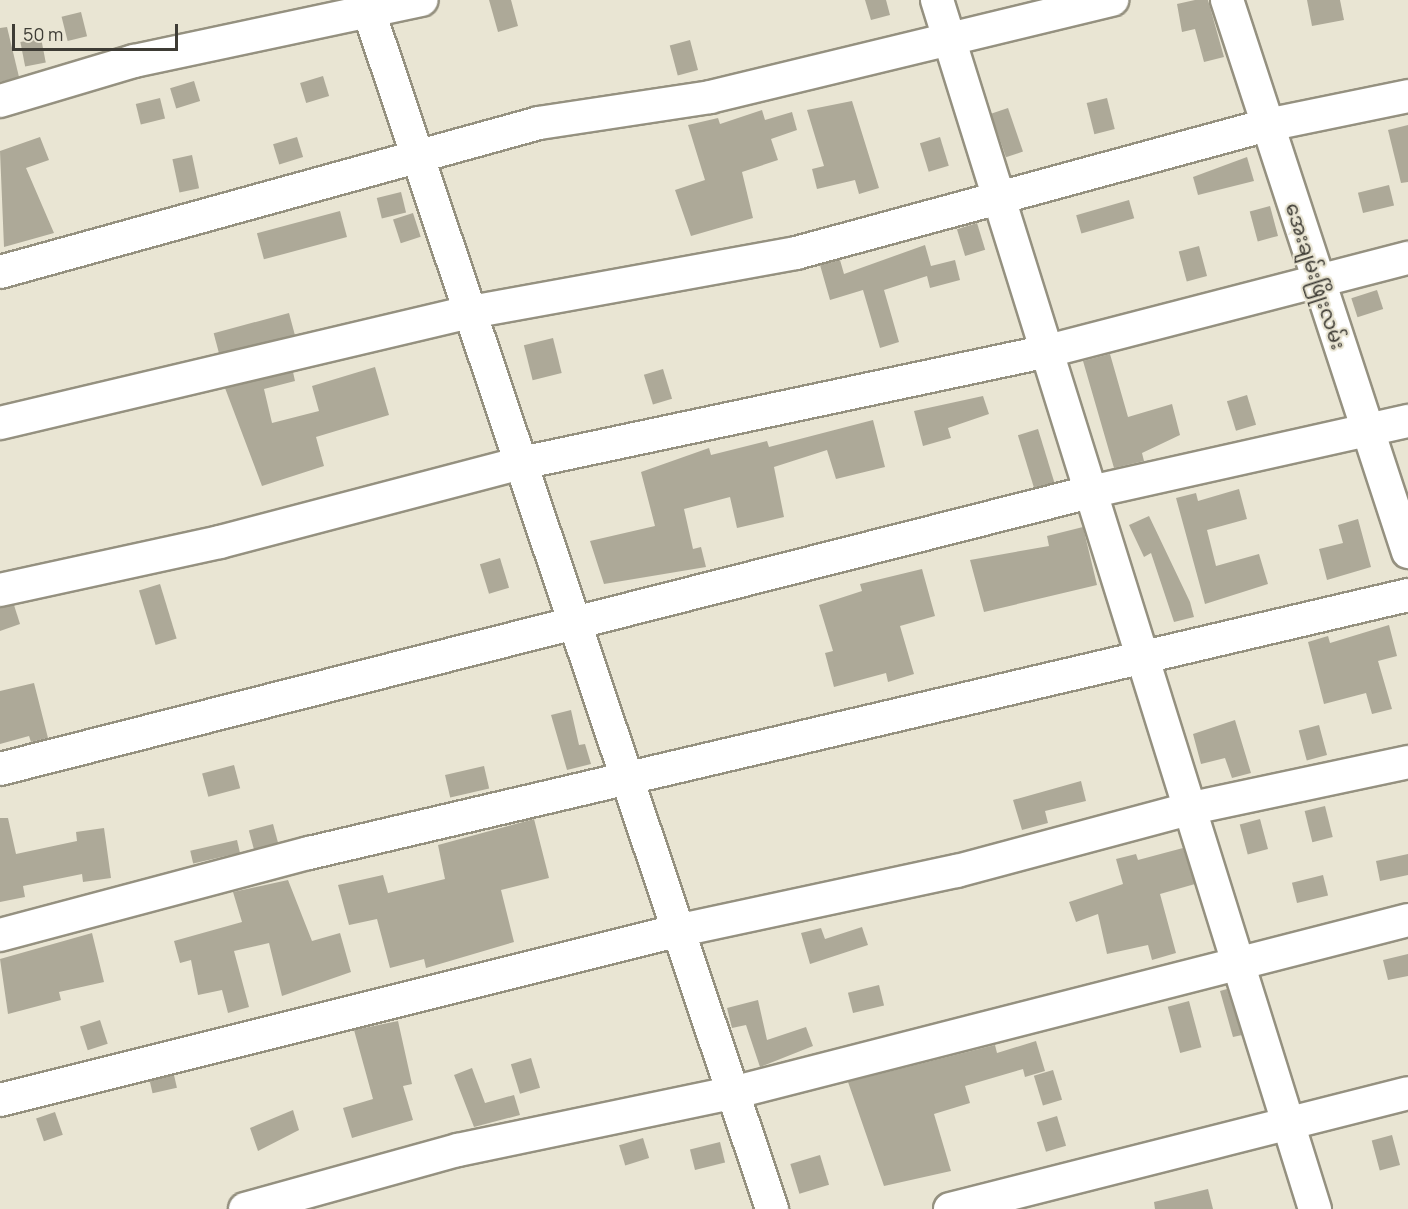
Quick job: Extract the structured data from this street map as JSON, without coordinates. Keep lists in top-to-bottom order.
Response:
{
  "streets": {
    "street": ["အေးချမ်းဖြိုးလမ်း"]
  },
  "scale_bar": "50 m"
}
